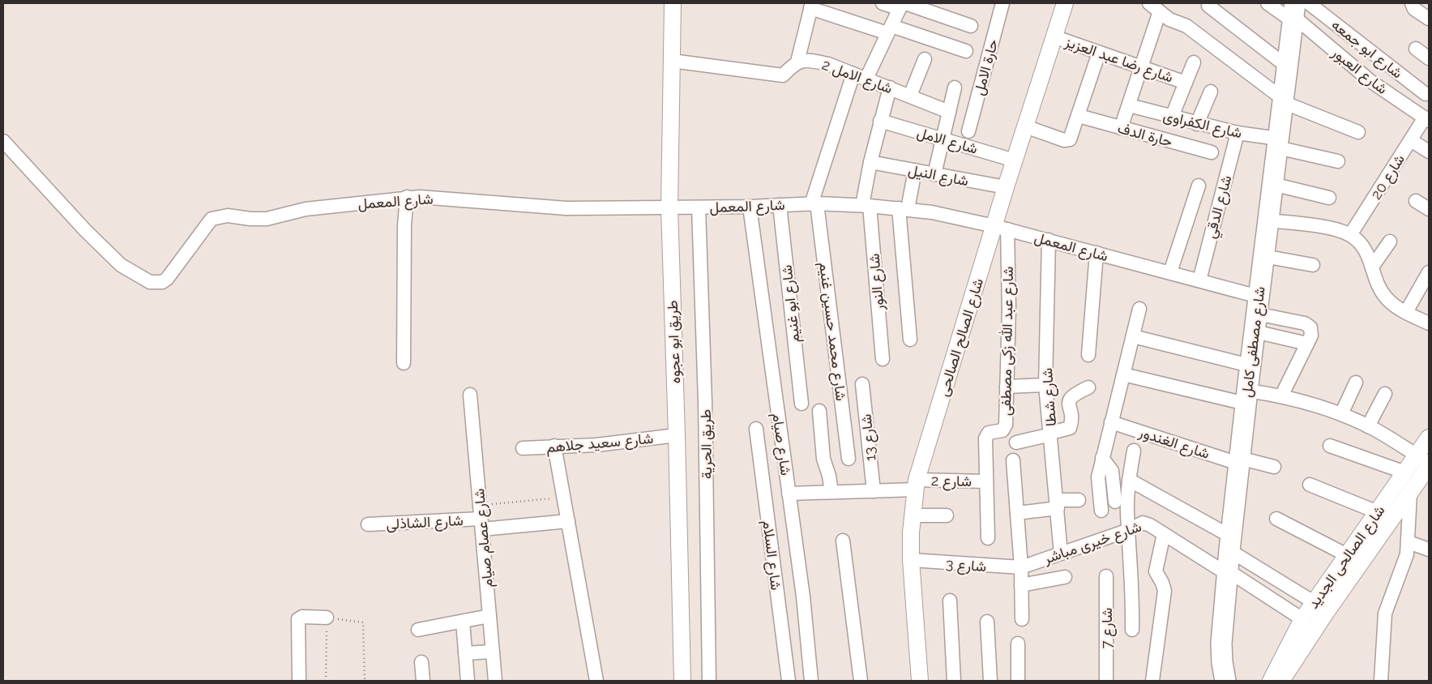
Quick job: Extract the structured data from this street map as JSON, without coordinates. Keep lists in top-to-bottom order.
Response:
{
  "streets": {
    "main road": ["شارع مصطفى كامل"],
    "street": [
      "شارع ابو جمعه",
      "شارع رضا عبد العزيز",
      "حارة الامل",
      "شارع العبور",
      "شارع الامل 2",
      "شارع الكفراوى",
      "حارة الدف",
      "شارع الامل",
      "شارع النيل",
      "شارع 20",
      "شارع المعمل",
      "شارع الدقي",
      "شارع النور",
      "شارع ابو غنيم",
      "شارع محمد حسين غنيم",
      "شارع الصالح الصالحى",
      "شارع عبد الله زكى مصطفى",
      "طريق ابو عجوه",
      "شارع شطا",
      "شارع 13",
      "شارع سعيد جلاهم",
      "شارع الغندور",
      "طريق الحرية",
      "شارع صيام",
      "شارع 2",
      "شارع الشاذلى",
      "شارع عصام صيام",
      "شارع خيرى مباشر",
      "شارع السلام",
      "شارع الصالحى الجديد",
      "شارع 3",
      "شارع 7"
    ]
  },
  "crossings": [
    ["شارع رضا عبد العزيز", "شارع الصالح الصالحى"],
    ["شارع العبور", "شارع 20"],
    ["شارع العبور", "شارع مصطفى كامل"],
    ["شارع الامل 2", "شارع النور"],
    ["شارع الكفراوى", "شارع الدقي"],
    ["شارع الكفراوى", "شارع مصطفى كامل"],
    ["شارع الامل", "شارع النور"],
    ["شارع الامل", "شارع الصالح الصالحى"],
    ["شارع النيل", "شارع النور"],
    ["شارع النيل", "شارع الصالح الصالحى"],
    ["شارع المعمل", "شارع الدقي"],
    ["شارع المعمل", "شارع النور"],
    ["شارع المعمل", "شارع ابو غنيم"],
    ["شارع المعمل", "شارع محمد حسين غنيم"],
    ["شارع المعمل", "شارع الصالح الصالحى"],
    ["شارع المعمل", "شارع عبد الله زكى مصطفى"],
    ["شارع المعمل", "طريق ابو عجوه"],
    ["شارع المعمل", "شارع مصطفى كامل"],
    ["شارع المعمل", "شارع شطا"],
    ["شارع المعمل", "طريق الحرية"],
    ["شارع المعمل", "شارع صيام"],
    ["شارع الصالح الصالحى", "شارع عبد الله زكى مصطفى"],
    ["شارع الصالح الصالحى", "شارع 2"],
    ["شارع الصالح الصالحى", "شارع 3"],
    ["شارع عبد الله زكى مصطفى", "شارع 2"],
    ["طريق ابو عجوه", "شارع سعيد جلاهم"],
    ["شارع مصطفى كامل", "شارع الغندور"],
    ["شارع مصطفى كامل", "شارع خيرى مباشر"],
    ["شارع شطا", "شارع خيرى مباشر"],
    ["شارع 13", "شارع 2"],
    ["شارع صيام", "شارع 2"],
    ["شارع الشاذلى", "شارع عصام صيام"],
    ["شارع خيرى مباشر", "شارع الصالحى الجديد"],
    ["شارع خيرى مباشر", "شارع 3"]
  ]
}
